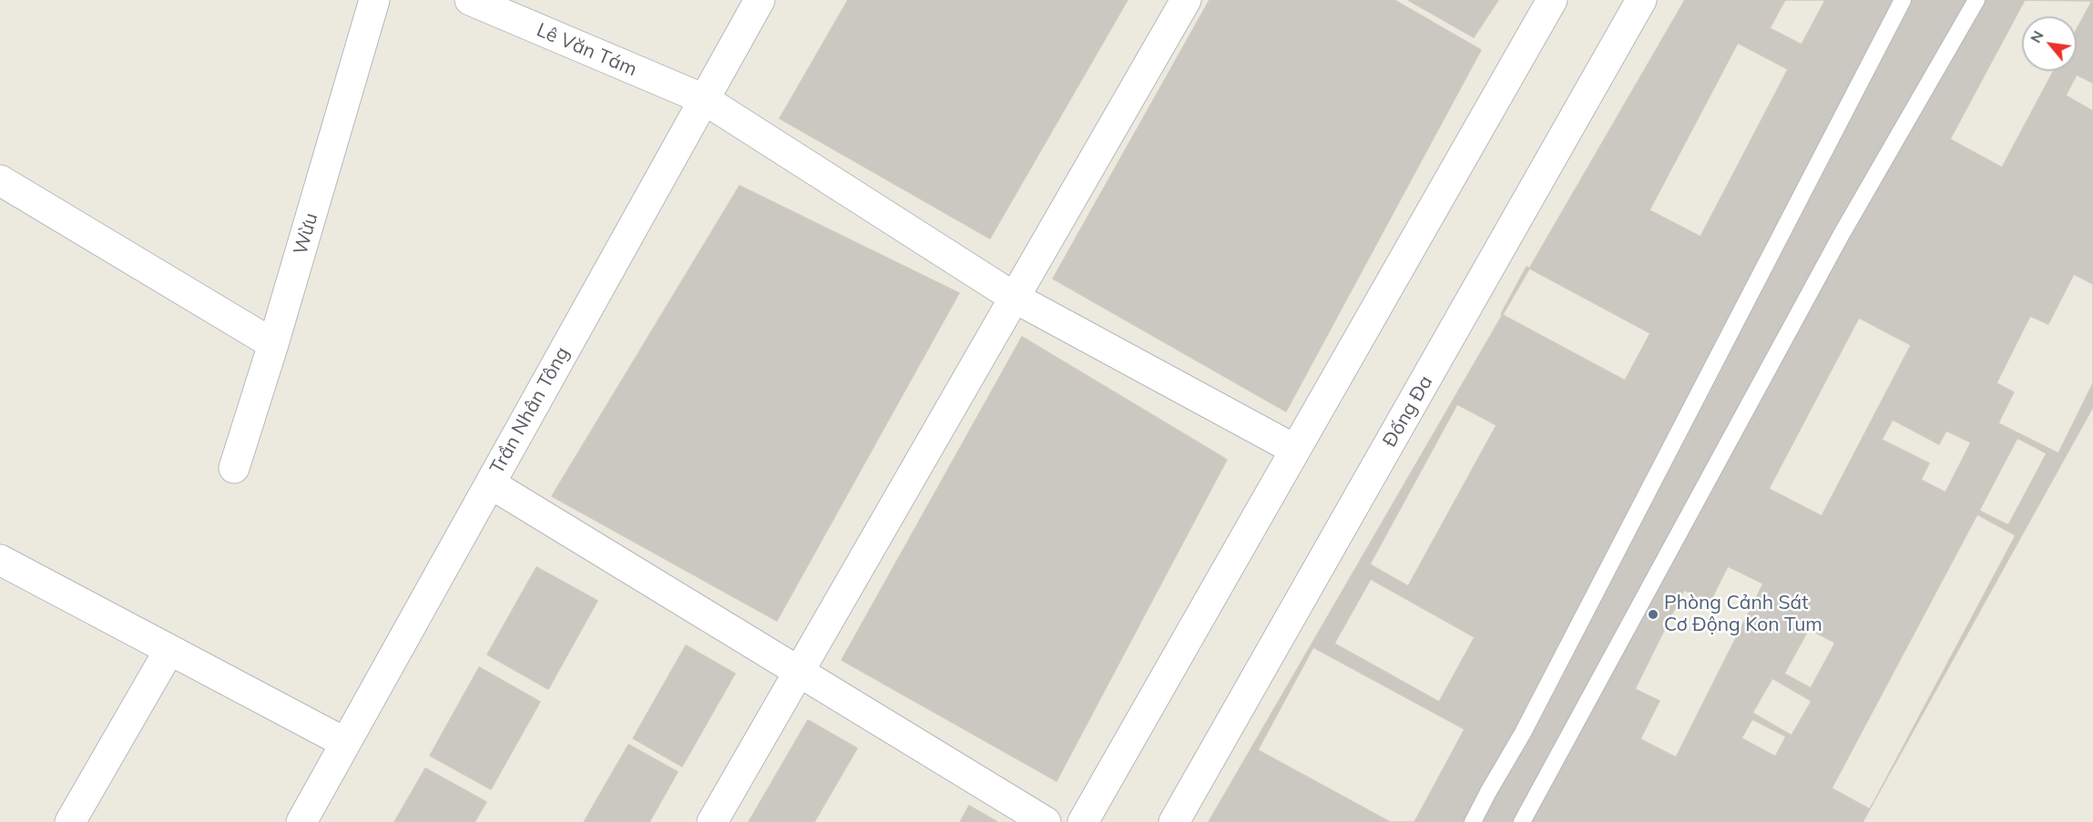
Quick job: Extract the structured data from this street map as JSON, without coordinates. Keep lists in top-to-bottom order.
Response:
{
  "streets": {
    "street": [
      "Lê Văn Tám",
      "Wừu",
      "Trần Nhân Tông",
      "Đống Đa"
    ]
  },
  "crossings": [
    ["Lê Văn Tám", "Trần Nhân Tông"]
  ],
  "places": ["Phòng Cảnh Sát Cơ Động Kon Tum"],
  "north": "top left"
}
